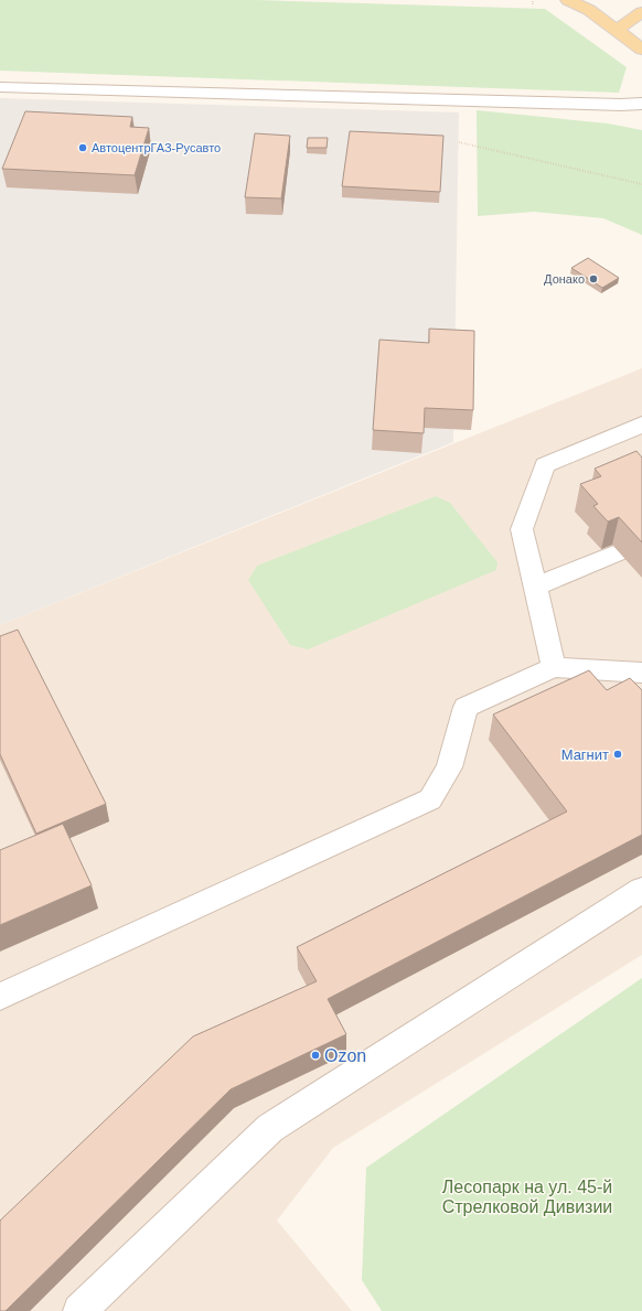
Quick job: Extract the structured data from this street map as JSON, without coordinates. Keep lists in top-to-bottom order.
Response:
{
  "parks": ["Лесопарк на ул. 45-й Стрелковой Дивизии"],
  "places": [
    "АвтоцентрГАЗ-Русавто",
    "Донако",
    "Магнит",
    "Ozon"
  ]
}
